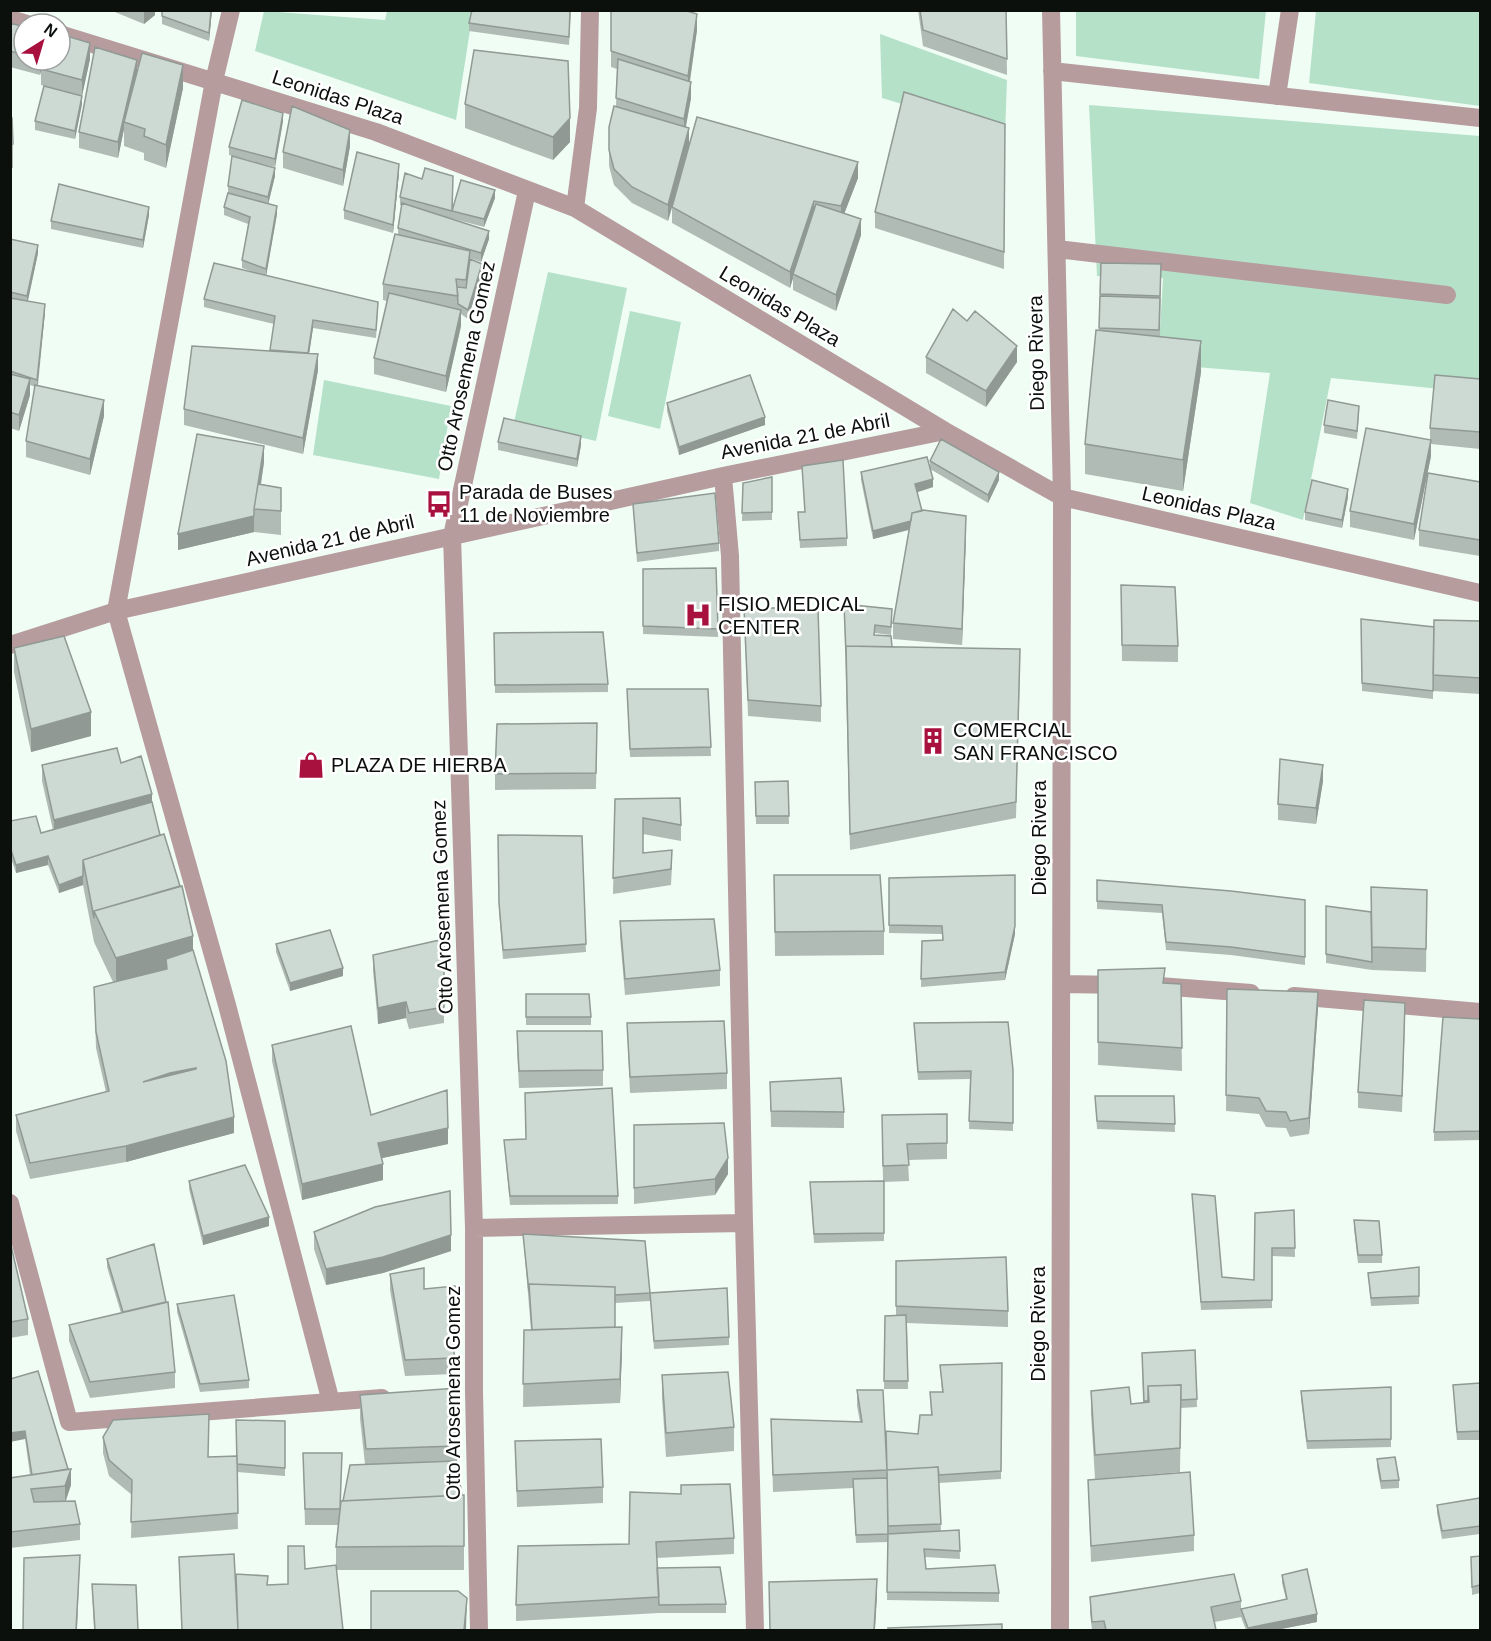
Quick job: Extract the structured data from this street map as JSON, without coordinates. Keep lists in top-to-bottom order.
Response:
{
  "streets": {
    "street": [
      "Leonidas Plaza",
      "Diego Rivera",
      "Otto Arosemena Gomez",
      "Avenida 21 de Abril"
    ]
  },
  "crossings": [
    ["Leonidas Plaza", "Diego Rivera"],
    ["Leonidas Plaza", "Otto Arosemena Gomez"],
    ["Leonidas Plaza", "Avenida 21 de Abril"],
    ["Otto Arosemena Gomez", "Avenida 21 de Abril"]
  ],
  "places": {
    "bus stop": ["Parada de Buses 11 de Noviembre"],
    "hospital": ["FISIO MEDICAL CENTER"],
    "building": ["COMERCIAL SAN FRANCISCO"],
    "shop": ["PLAZA DE HIERBA"]
  },
  "north": "top right"
}
